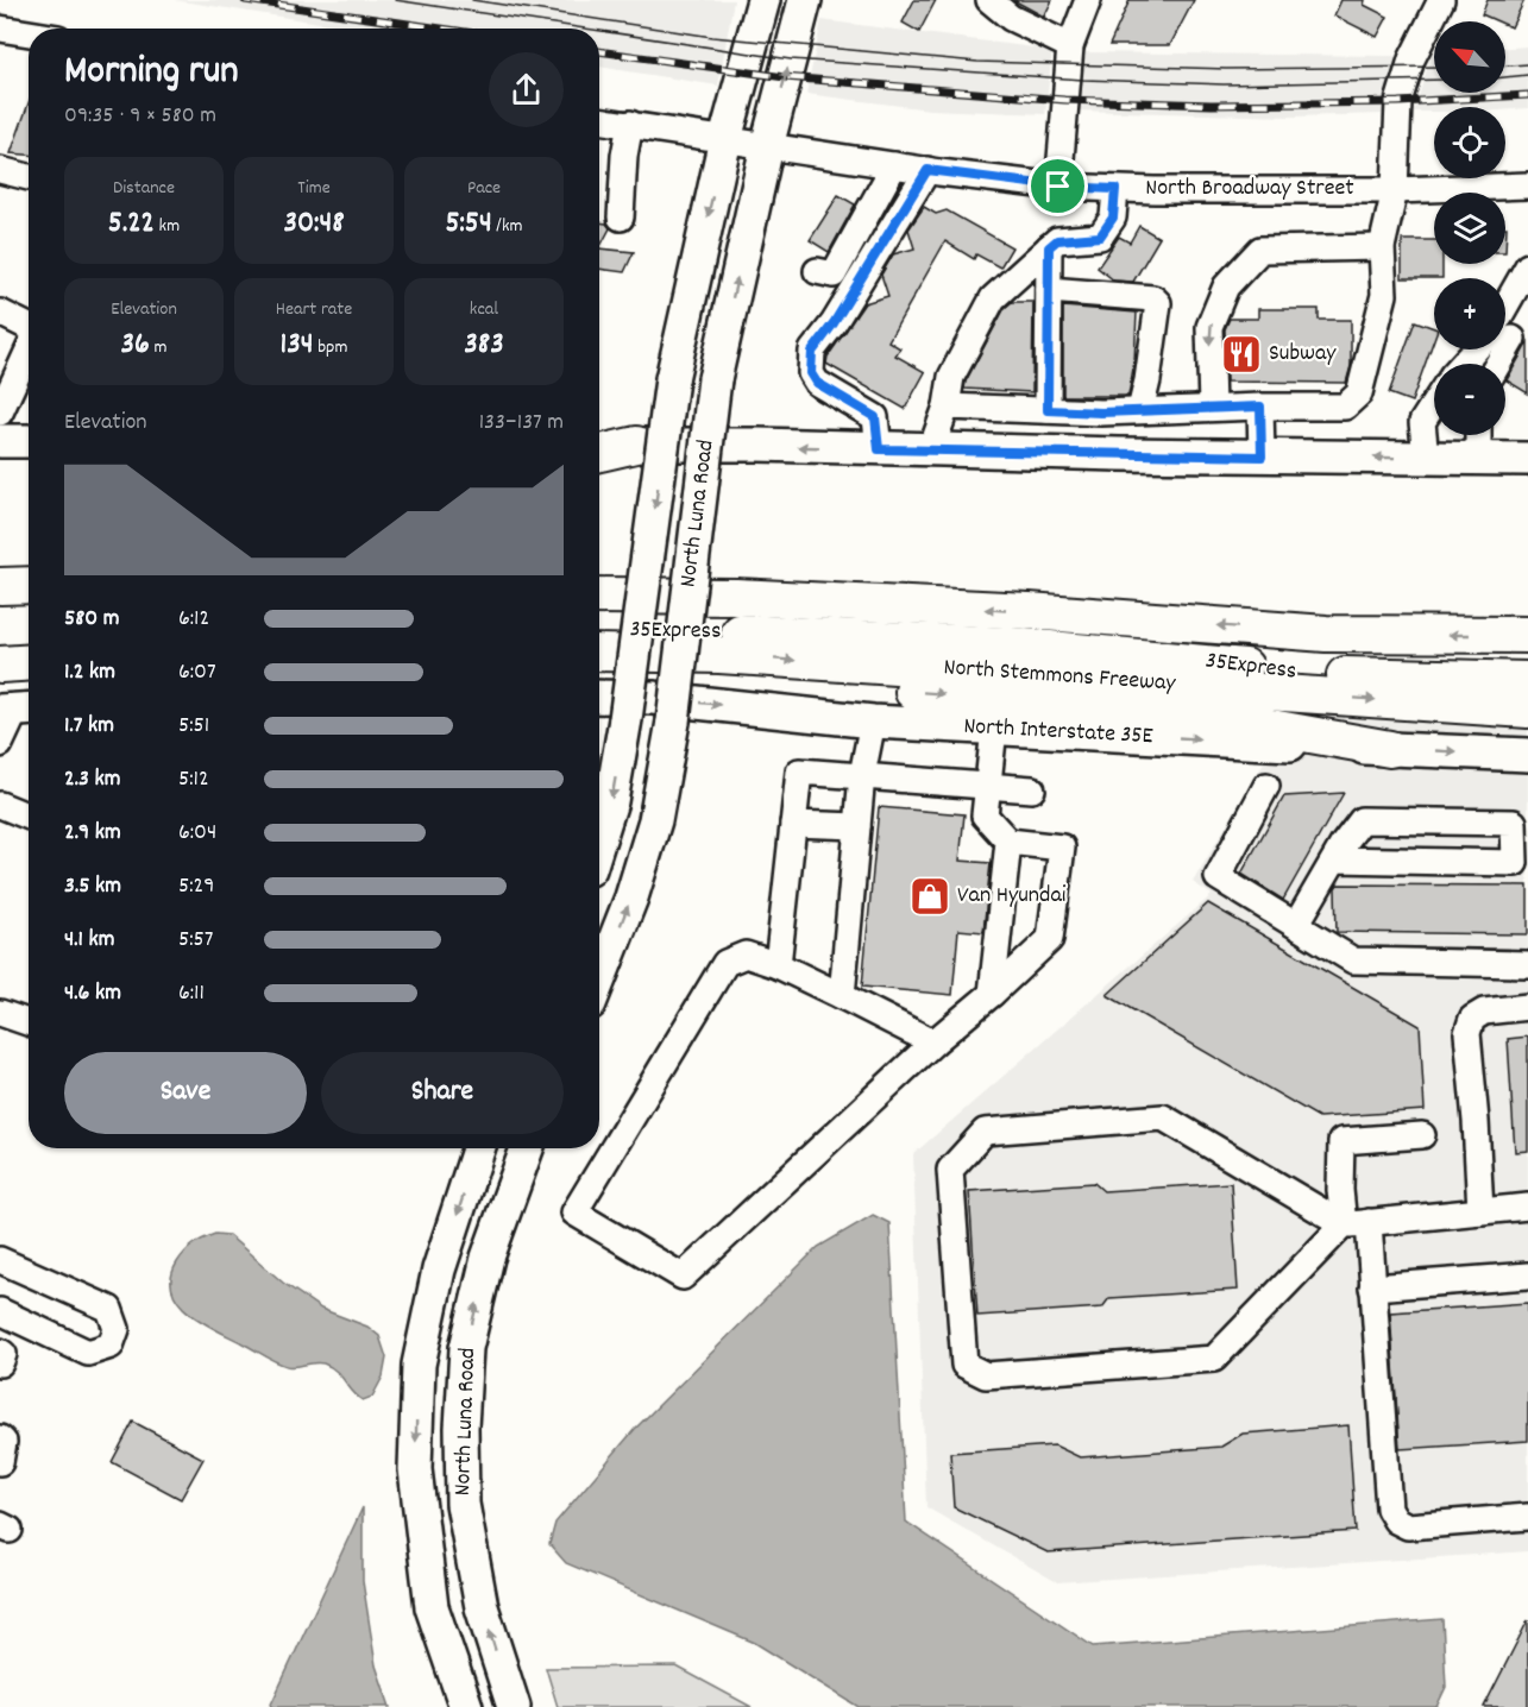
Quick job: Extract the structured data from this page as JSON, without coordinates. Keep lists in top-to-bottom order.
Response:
{
  "streets": {
    "highway": ["35Express", "North Stemmons Freeway"],
    "main road": ["North Luna Road", "North Interstate 35E"],
    "street": ["North Broadway Street"]
  },
  "crossings": [
    ["North Broadway Street", "North Luna Road"]
  ],
  "places": {
    "restaurant": ["Subway"],
    "shop": ["Van Hyundai"]
  },
  "north": "top left",
  "page": {
    "map_buttons": ["+", "−"],
    "heading": ["Morning run", "09:35 · 9 × 580 m"],
    "stats": [
      ["Distance", "5.22 km"],
      ["Time", "30:48"],
      ["Pace", "5:54 /km"],
      ["Elevation", "36 m"],
      ["Heart rate", "134 bpm"],
      ["kcal", "383"]
    ],
    "chart": ["Elevation", "133–137 m"],
    "list": [
      {
        "name": "580 m",
        "note": "6:12"
      },
      {
        "name": "1.2 km",
        "note": "6:07"
      },
      {
        "name": "1.7 km",
        "note": "5:51"
      },
      {
        "name": "2.3 km",
        "note": "5:12"
      },
      {
        "name": "2.9 km",
        "note": "6:04"
      },
      {
        "name": "3.5 km",
        "note": "5:29"
      },
      {
        "name": "4.1 km",
        "note": "5:57"
      },
      {
        "name": "4.6 km",
        "note": "6:11"
      }
    ],
    "buttons": ["Save", "Share"]
  }
}
